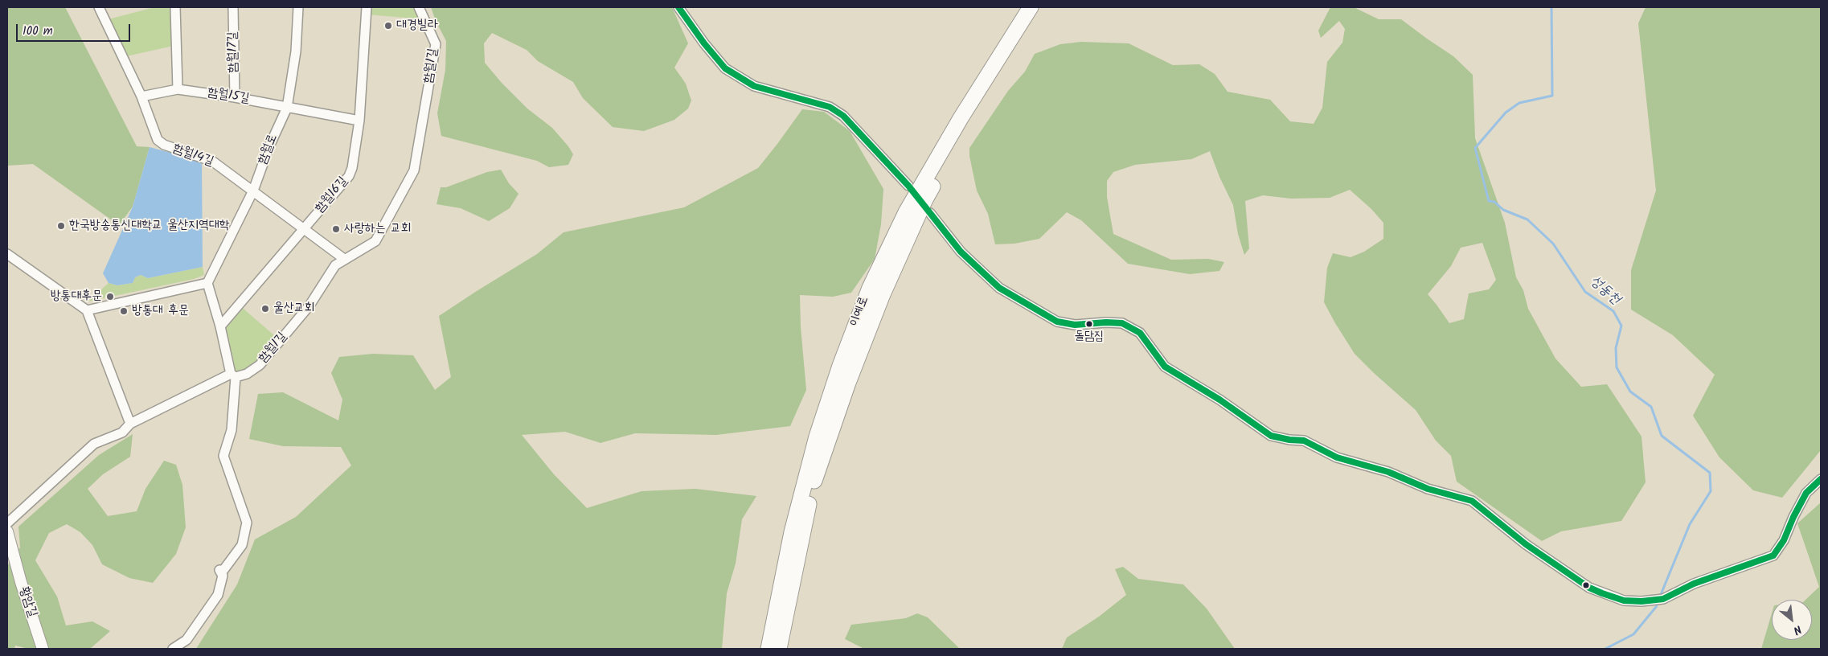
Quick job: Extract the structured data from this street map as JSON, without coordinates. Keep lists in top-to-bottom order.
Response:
{
  "streets": {
    "highway": ["이예로"],
    "street": [
      "함월17길",
      "함월1길",
      "함월15길",
      "함월로",
      "함월14길",
      "함월16길",
      "황암길"
    ]
  },
  "crossings": [
    ["함월17길", "함월15길"],
    ["함월1길", "함월14길"],
    ["함월15길", "함월로"],
    ["함월15길", "함월14길"],
    ["함월15길", "함월16길"],
    ["함월로", "함월14길"],
    ["함월14길", "함월16길"]
  ],
  "water": ["성동천"],
  "places": [
    "대경빌라",
    "한국방송통신대학교 울산지역대학",
    "사랑하는 교회",
    "방통대후문",
    "울산교회",
    "방통대 후문",
    "돌담집"
  ],
  "scale_bar": "100 m",
  "north": "bottom right"
}
